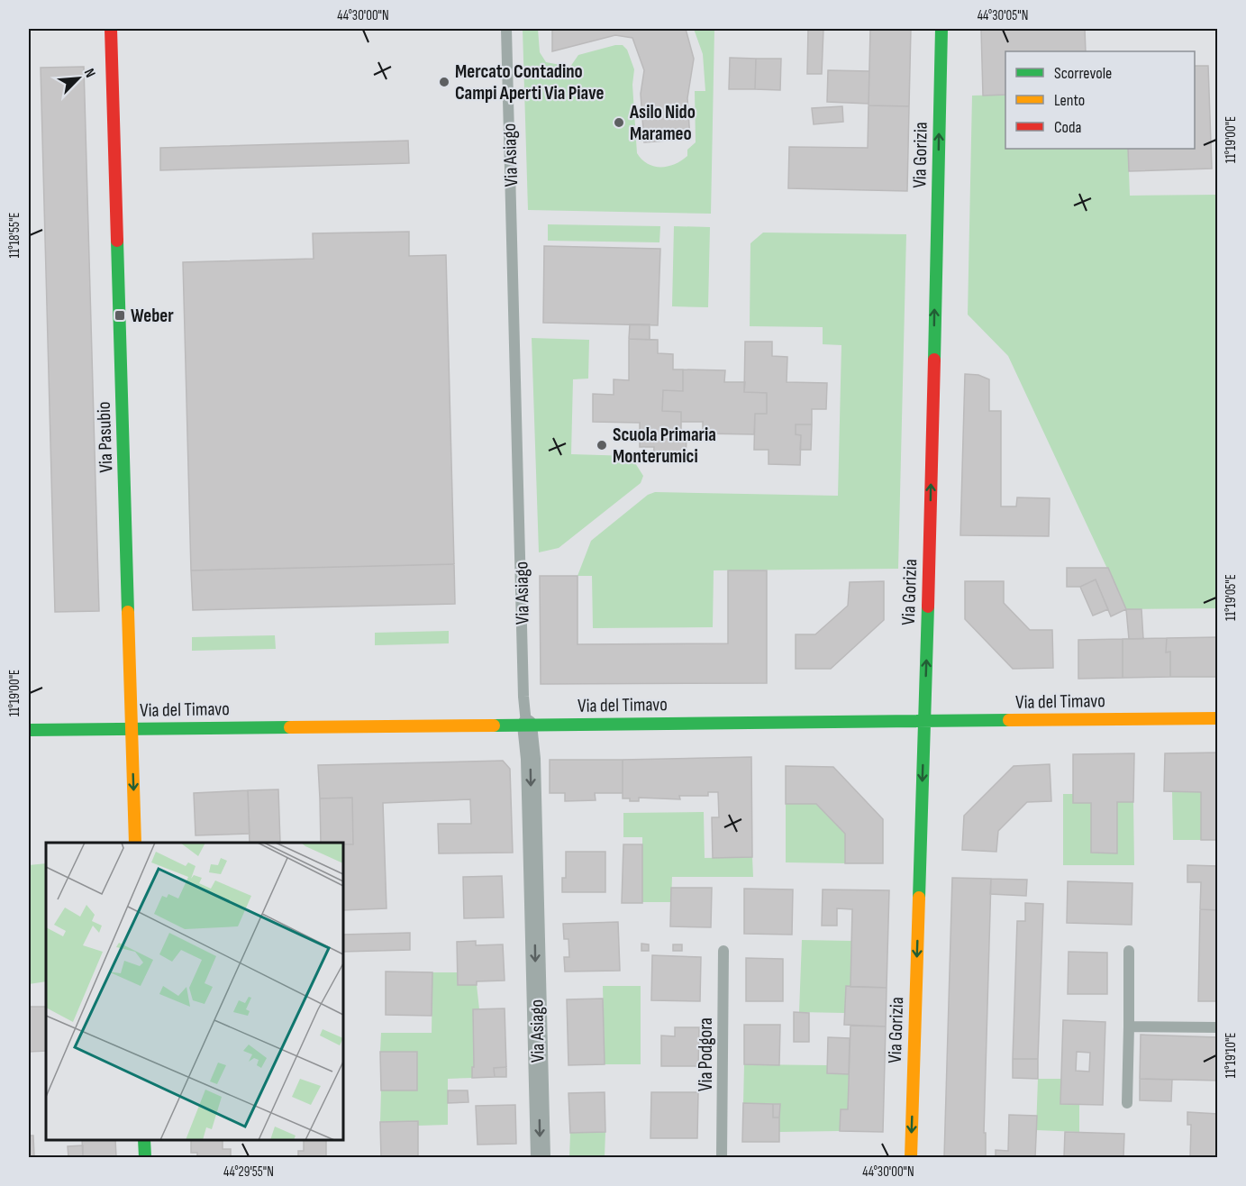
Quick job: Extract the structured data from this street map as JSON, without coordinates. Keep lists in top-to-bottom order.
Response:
{
  "streets": {
    "street": [
      "Via Asiago",
      "Via Gorizia",
      "Via Pasubio",
      "Via del Timavo"
    ],
    "lane": ["Via Podgora"]
  },
  "crossings": [
    ["Via Asiago", "Via del Timavo"],
    ["Via Gorizia", "Via del Timavo"],
    ["Via Pasubio", "Via del Timavo"]
  ],
  "one_way": ["Via Asiago"],
  "places": {
    "other": ["Mercato Contadino Campi Aperti Via Piave", "Asilo Nido Marameo", "Scuola Primaria Monterumici"],
    "transit": ["Weber"]
  },
  "legend": ["Scorrevole", "Lento", "Coda"],
  "north": "top right",
  "coordinates": [
    "44°30'00\"N",
    "44°30'05\"N",
    "11°19'00\"E",
    "11°18'55\"E",
    "11°19'05\"E",
    "11°19'10\"E",
    "44°29'55\"N"
  ]
}
